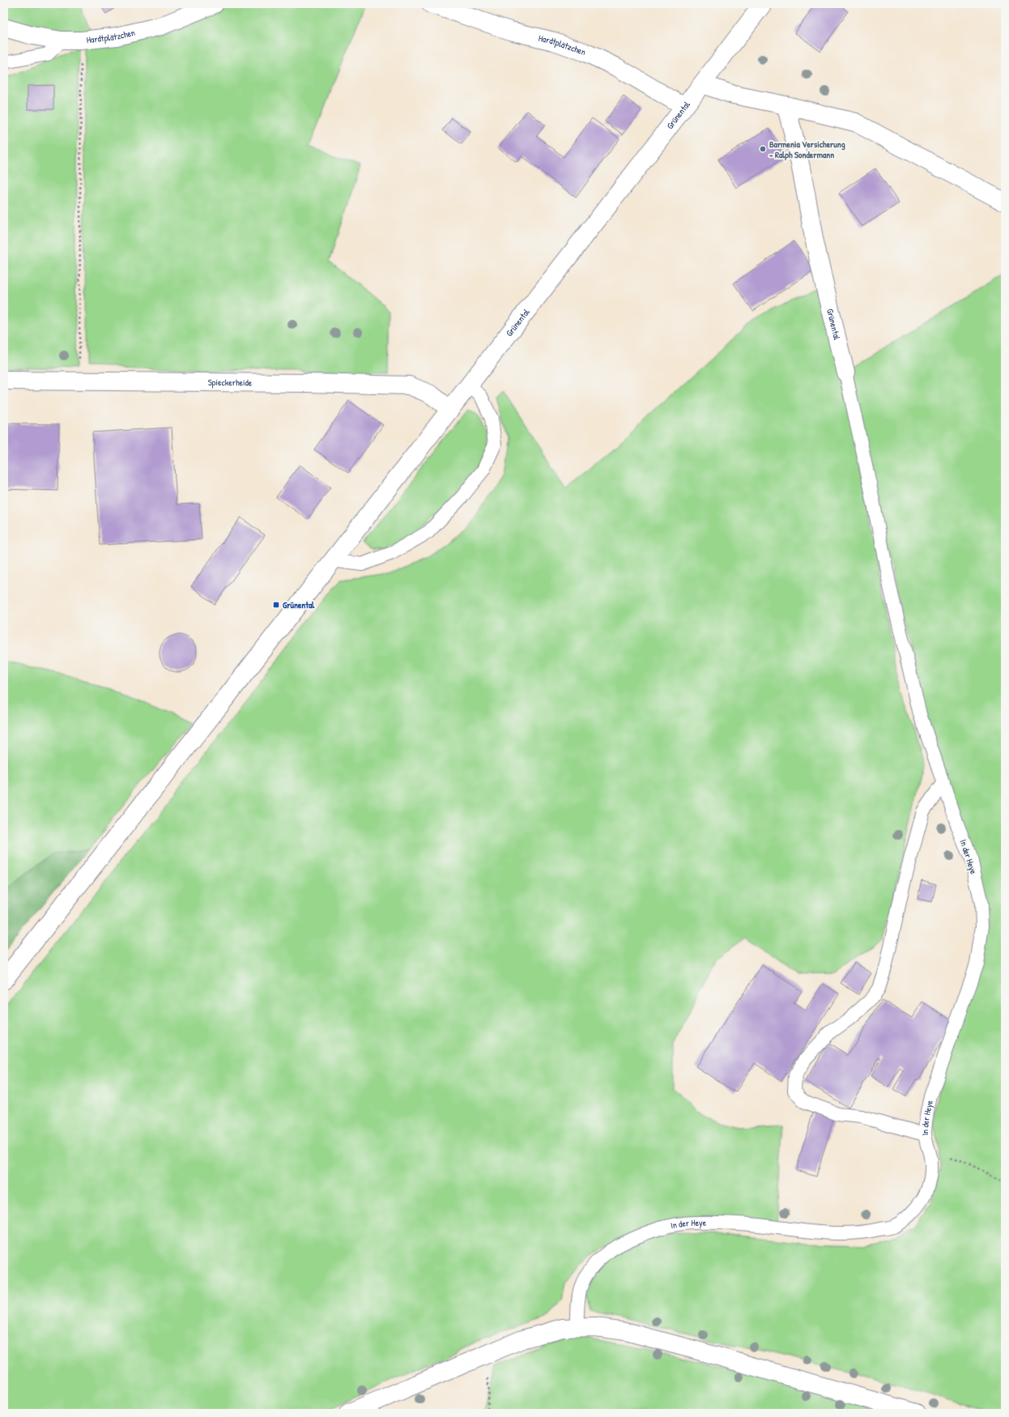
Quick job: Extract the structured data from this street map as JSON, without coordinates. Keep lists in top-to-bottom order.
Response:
{
  "streets": {
    "main road": ["Hardtplätzchen", "Grünental", "Spieckerheide"],
    "lane": ["In der Heye"]
  },
  "crossings": [
    ["Hardtplätzchen", "Grünental"],
    ["Grünental", "Spieckerheide"],
    ["Grünental", "In der Heye"]
  ],
  "places": {
    "other": ["Barmenia Versicherung - Ralph Sondermann"],
    "transit": ["Grünental"]
  }
}
